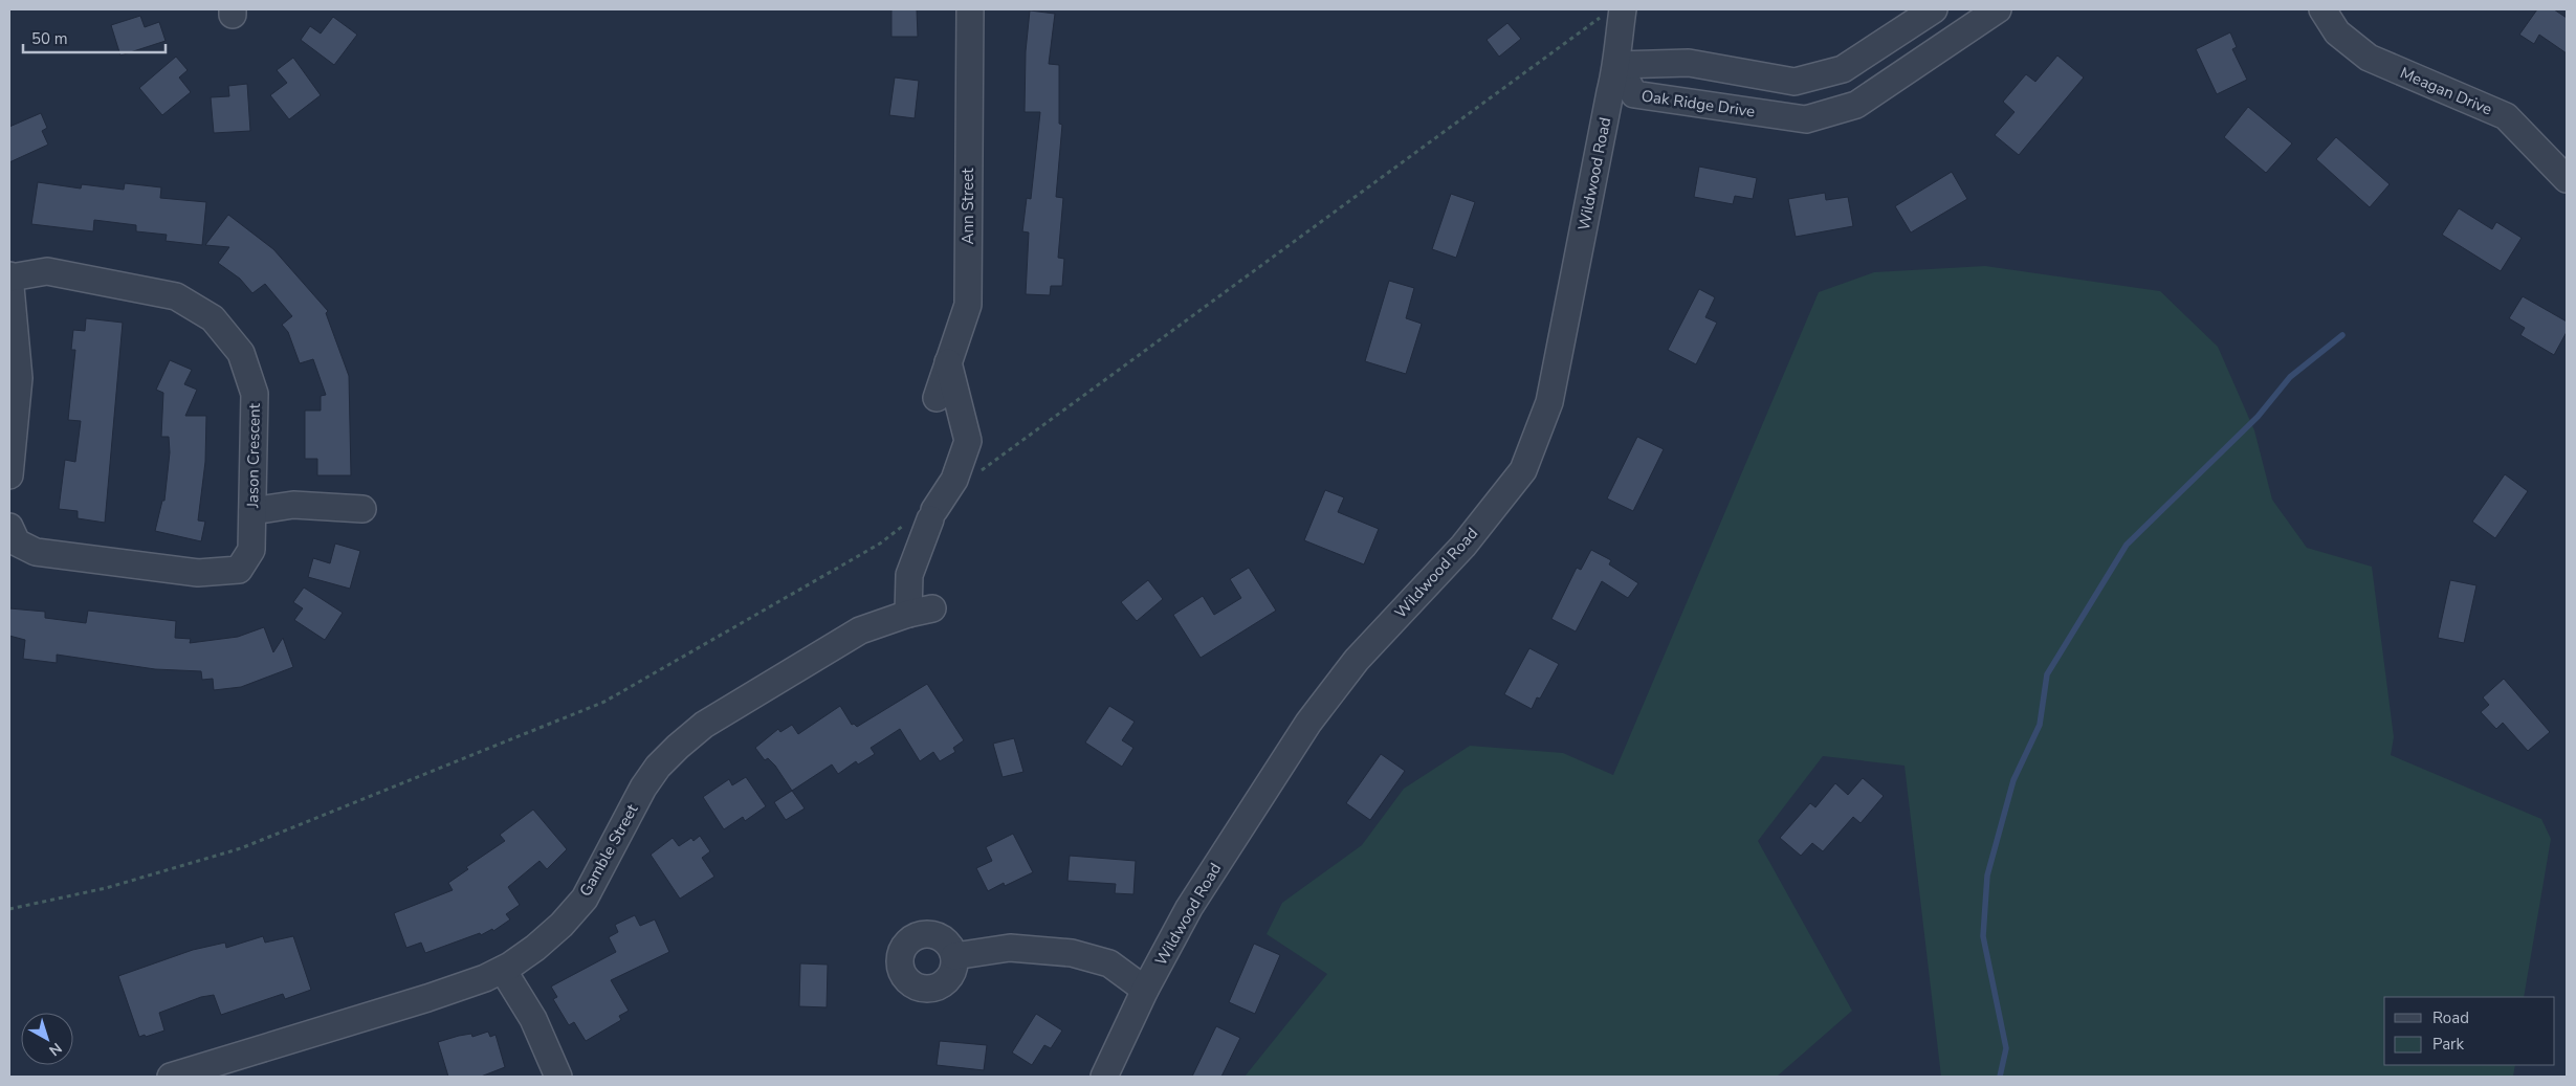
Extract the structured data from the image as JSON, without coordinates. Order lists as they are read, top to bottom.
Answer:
{
  "streets": {
    "street": [
      "Meagan Drive",
      "Oak Ridge Drive",
      "Wildwood Road",
      "Ann Street",
      "Jason Crescent",
      "Gamble Street"
    ]
  },
  "crossings": [
    ["Oak Ridge Drive", "Wildwood Road"]
  ],
  "legend": ["Road", "Park"],
  "scale_bar": "50 m",
  "north": "bottom right"
}
